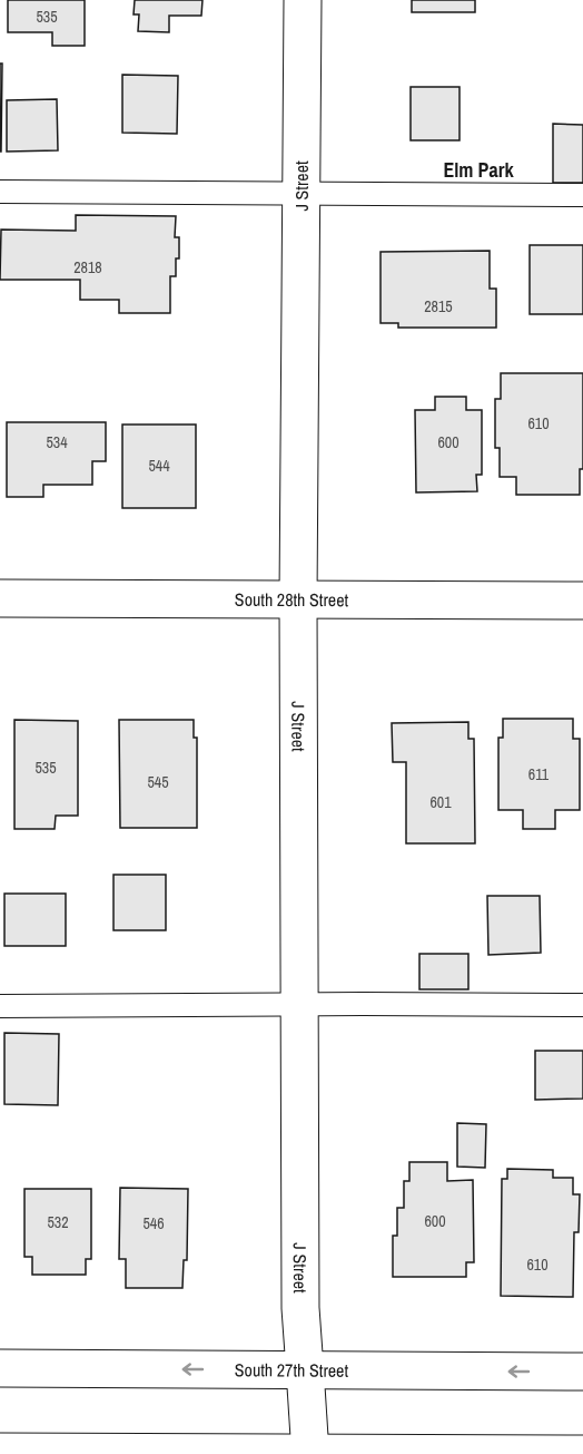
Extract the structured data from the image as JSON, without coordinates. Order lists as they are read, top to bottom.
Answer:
{
  "streets": {
    "street": ["J Street", "South 28th Street", "South 27th Street"]
  },
  "crossings": [
    ["J Street", "South 28th Street"],
    ["J Street", "South 27th Street"]
  ],
  "districts": ["Elm Park"],
  "house_numbers": [
    "535",
    "2818",
    "2815",
    "610",
    "534",
    "600",
    "544",
    "535",
    "611",
    "545",
    "601",
    "600",
    "532",
    "546",
    "610"
  ]
}
